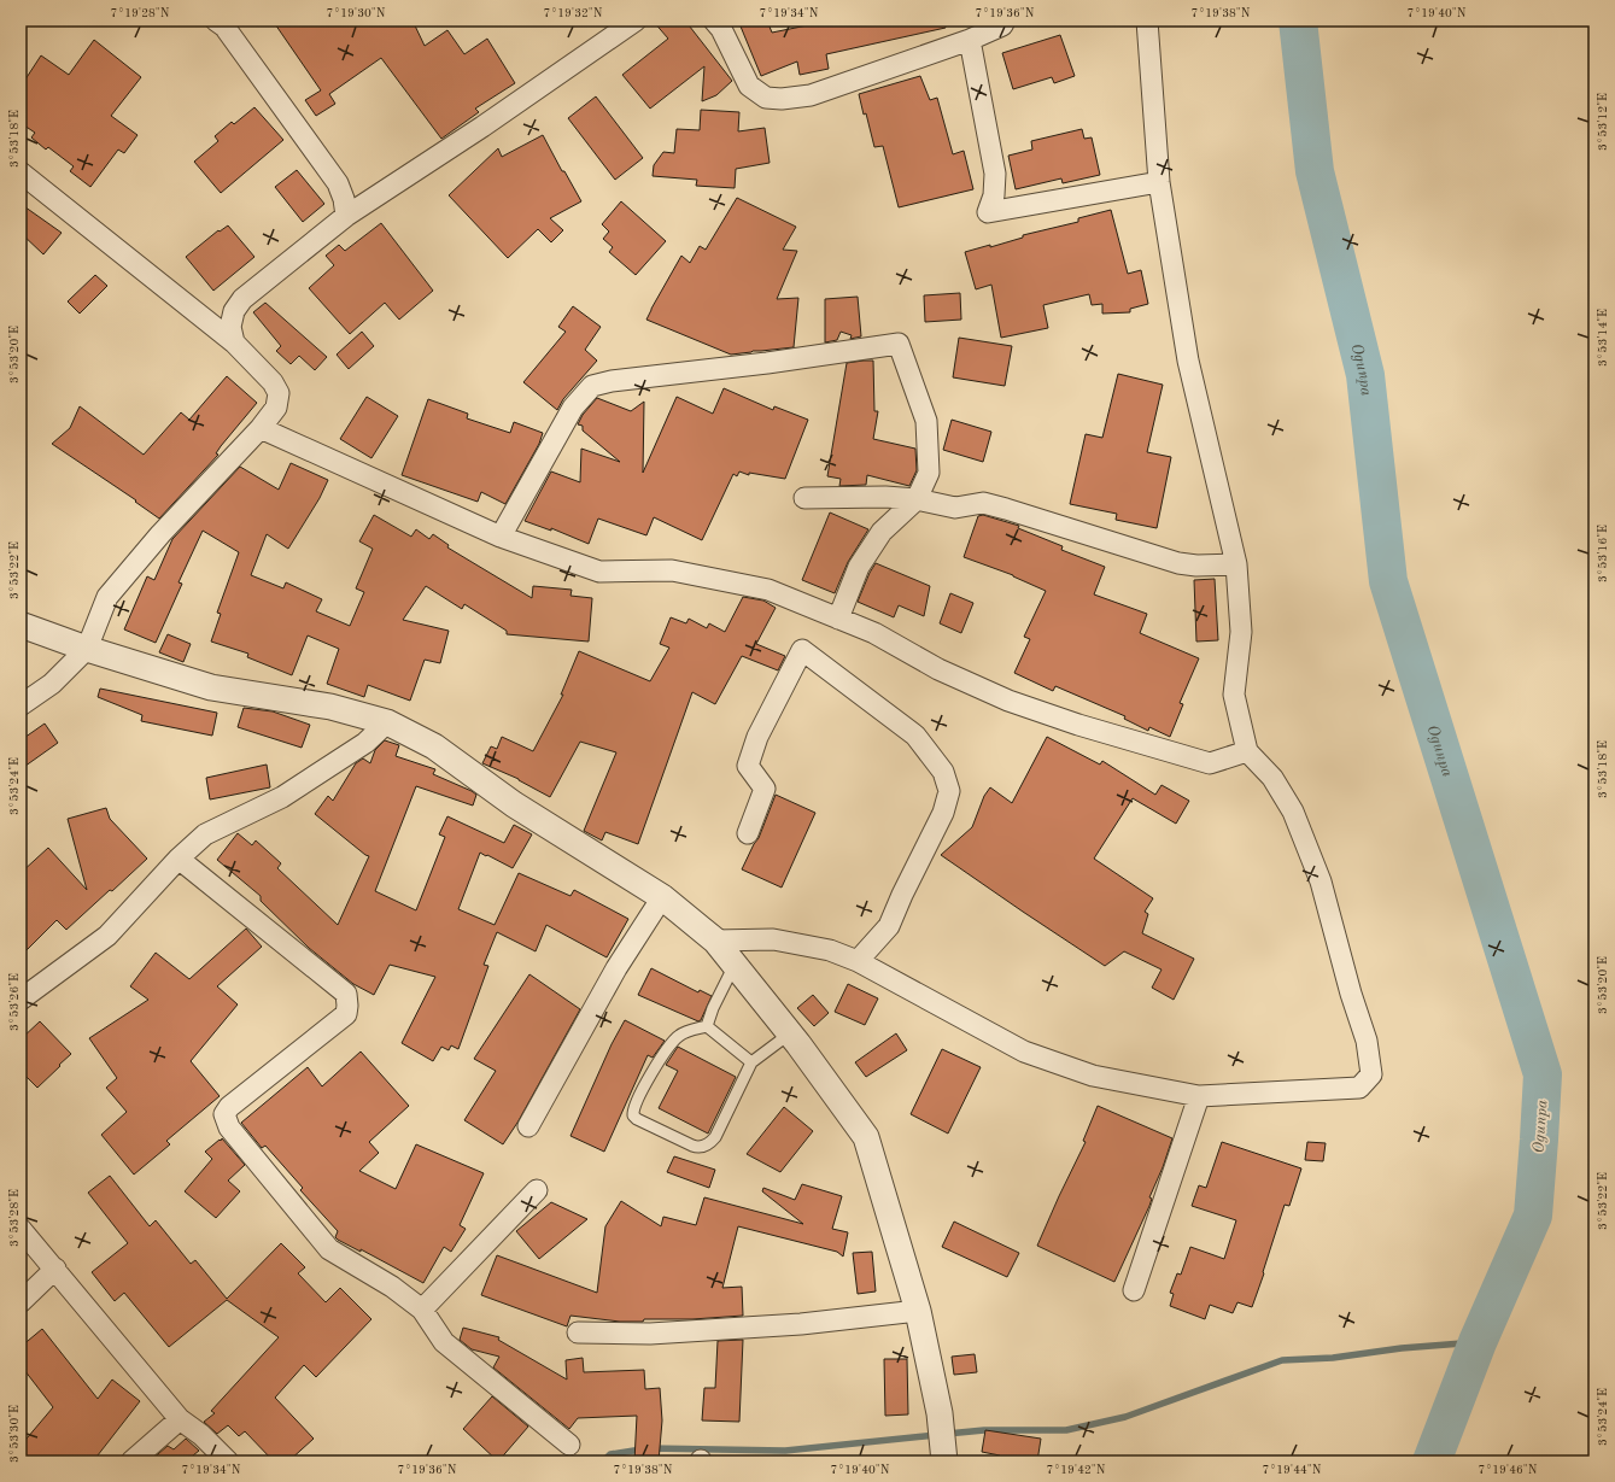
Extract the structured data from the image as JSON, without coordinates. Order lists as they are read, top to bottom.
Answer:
{
  "water": ["Ogunpa"],
  "coordinates": [
    "7°19'28\"N",
    "7°19'30\"N",
    "7°19'32\"N",
    "7°19'34\"N",
    "7°19'36\"N",
    "7°19'38\"N",
    "7°19'40\"N",
    "3°53'12\"E",
    "3°53'18\"E",
    "3°53'14\"E",
    "3°53'20\"E",
    "3°53'16\"E",
    "3°53'22\"E",
    "3°53'24\"E",
    "3°53'26\"E",
    "3°53'28\"E",
    "3°53'30\"E",
    "7°19'42\"N",
    "7°19'44\"N",
    "7°19'46\"N"
  ]
}
